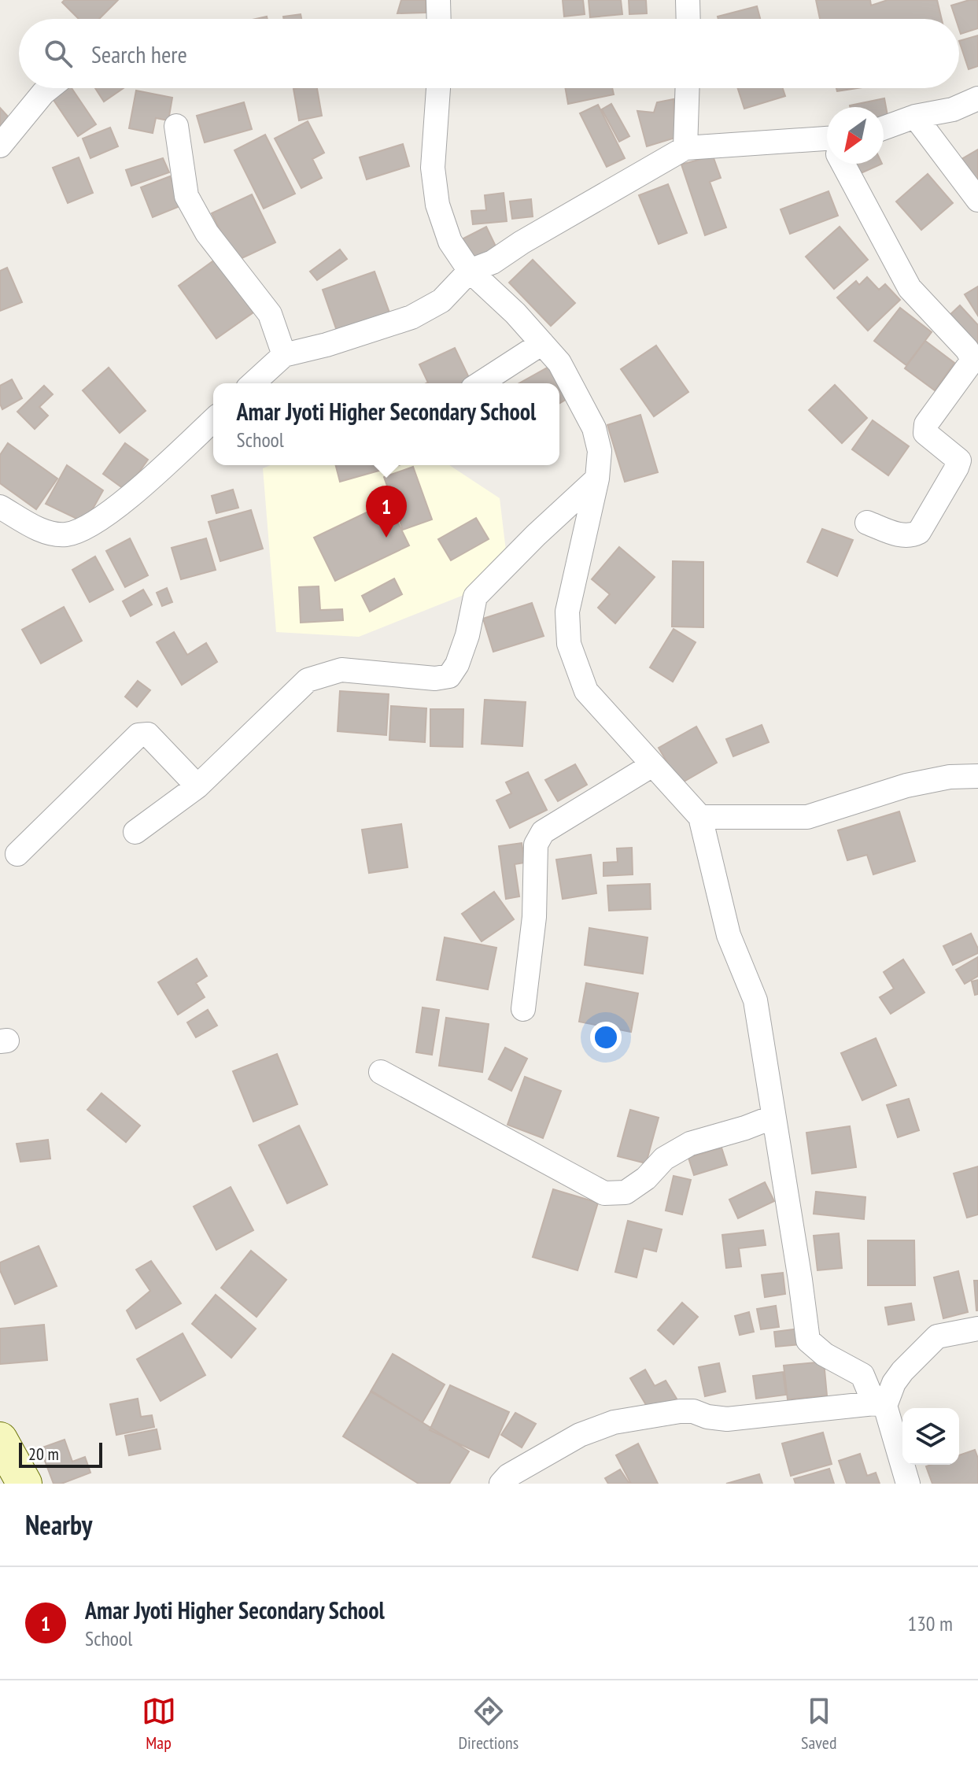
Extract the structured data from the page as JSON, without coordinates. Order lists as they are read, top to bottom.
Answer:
{
  "scale_bar": "20 m",
  "north": "bottom left",
  "page": {
    "search": "Search here",
    "popup": ["Amar Jyoti Higher Secondary School", "School"],
    "pins": "1",
    "scale": "20 m",
    "heading": "Nearby",
    "list": [
      {
        "mark": "1",
        "name": "Amar Jyoti Higher Secondary School",
        "note": "School",
        "value": "130 m"
      }
    ],
    "nav": ["Map", "Directions", "Saved"]
  }
}
